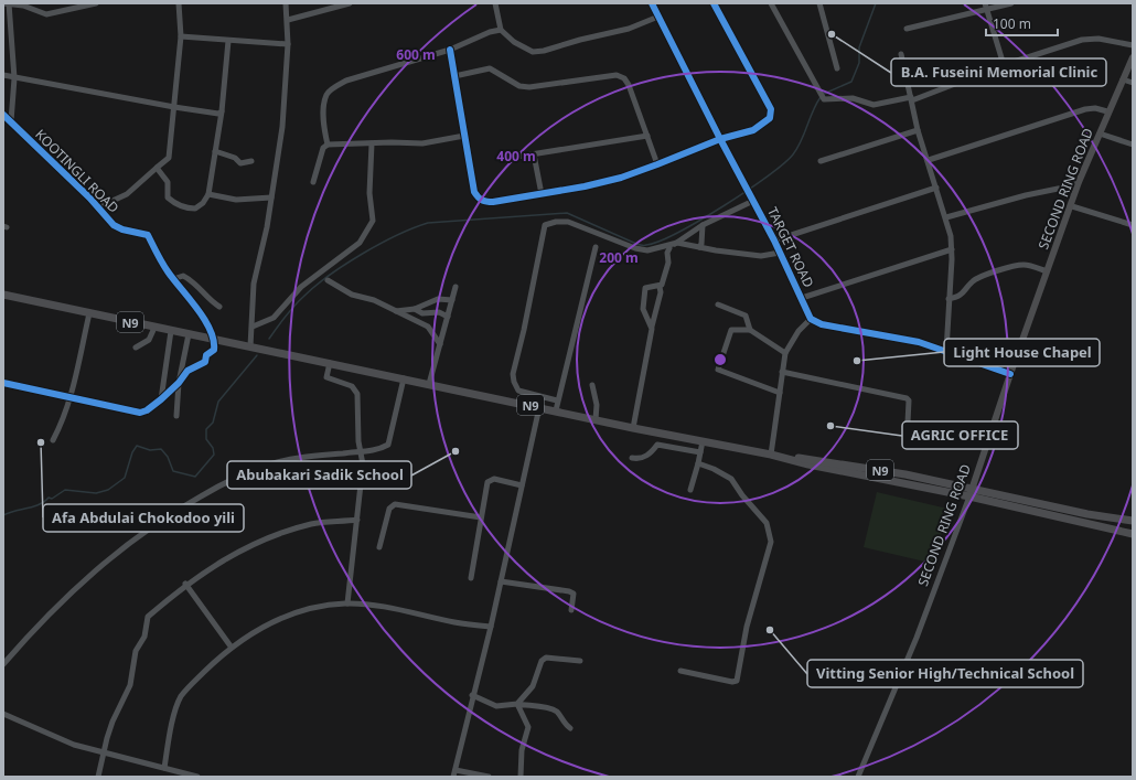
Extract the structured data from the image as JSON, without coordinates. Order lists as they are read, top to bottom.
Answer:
{
  "streets": {
    "highway": ["N9"],
    "main road": ["SECOND RING ROAD"],
    "street": ["KOOTINGLI ROAD", "TARGET ROAD"]
  },
  "crossings": [
    ["KOOTINGLI ROAD", "N9"],
    ["SECOND RING ROAD", "N9"]
  ],
  "places": [
    "B.A. Fuseini Memorial Clinic",
    "Light House Chapel",
    "AGRIC OFFICE",
    "Afa Abdulai Chokodoo yili",
    "Abubakari Sadik School",
    "Vitting Senior High/Technical School"
  ],
  "scale_bar": "100 m",
  "rings": ["600 m", "400 m", "200 m"]
}
